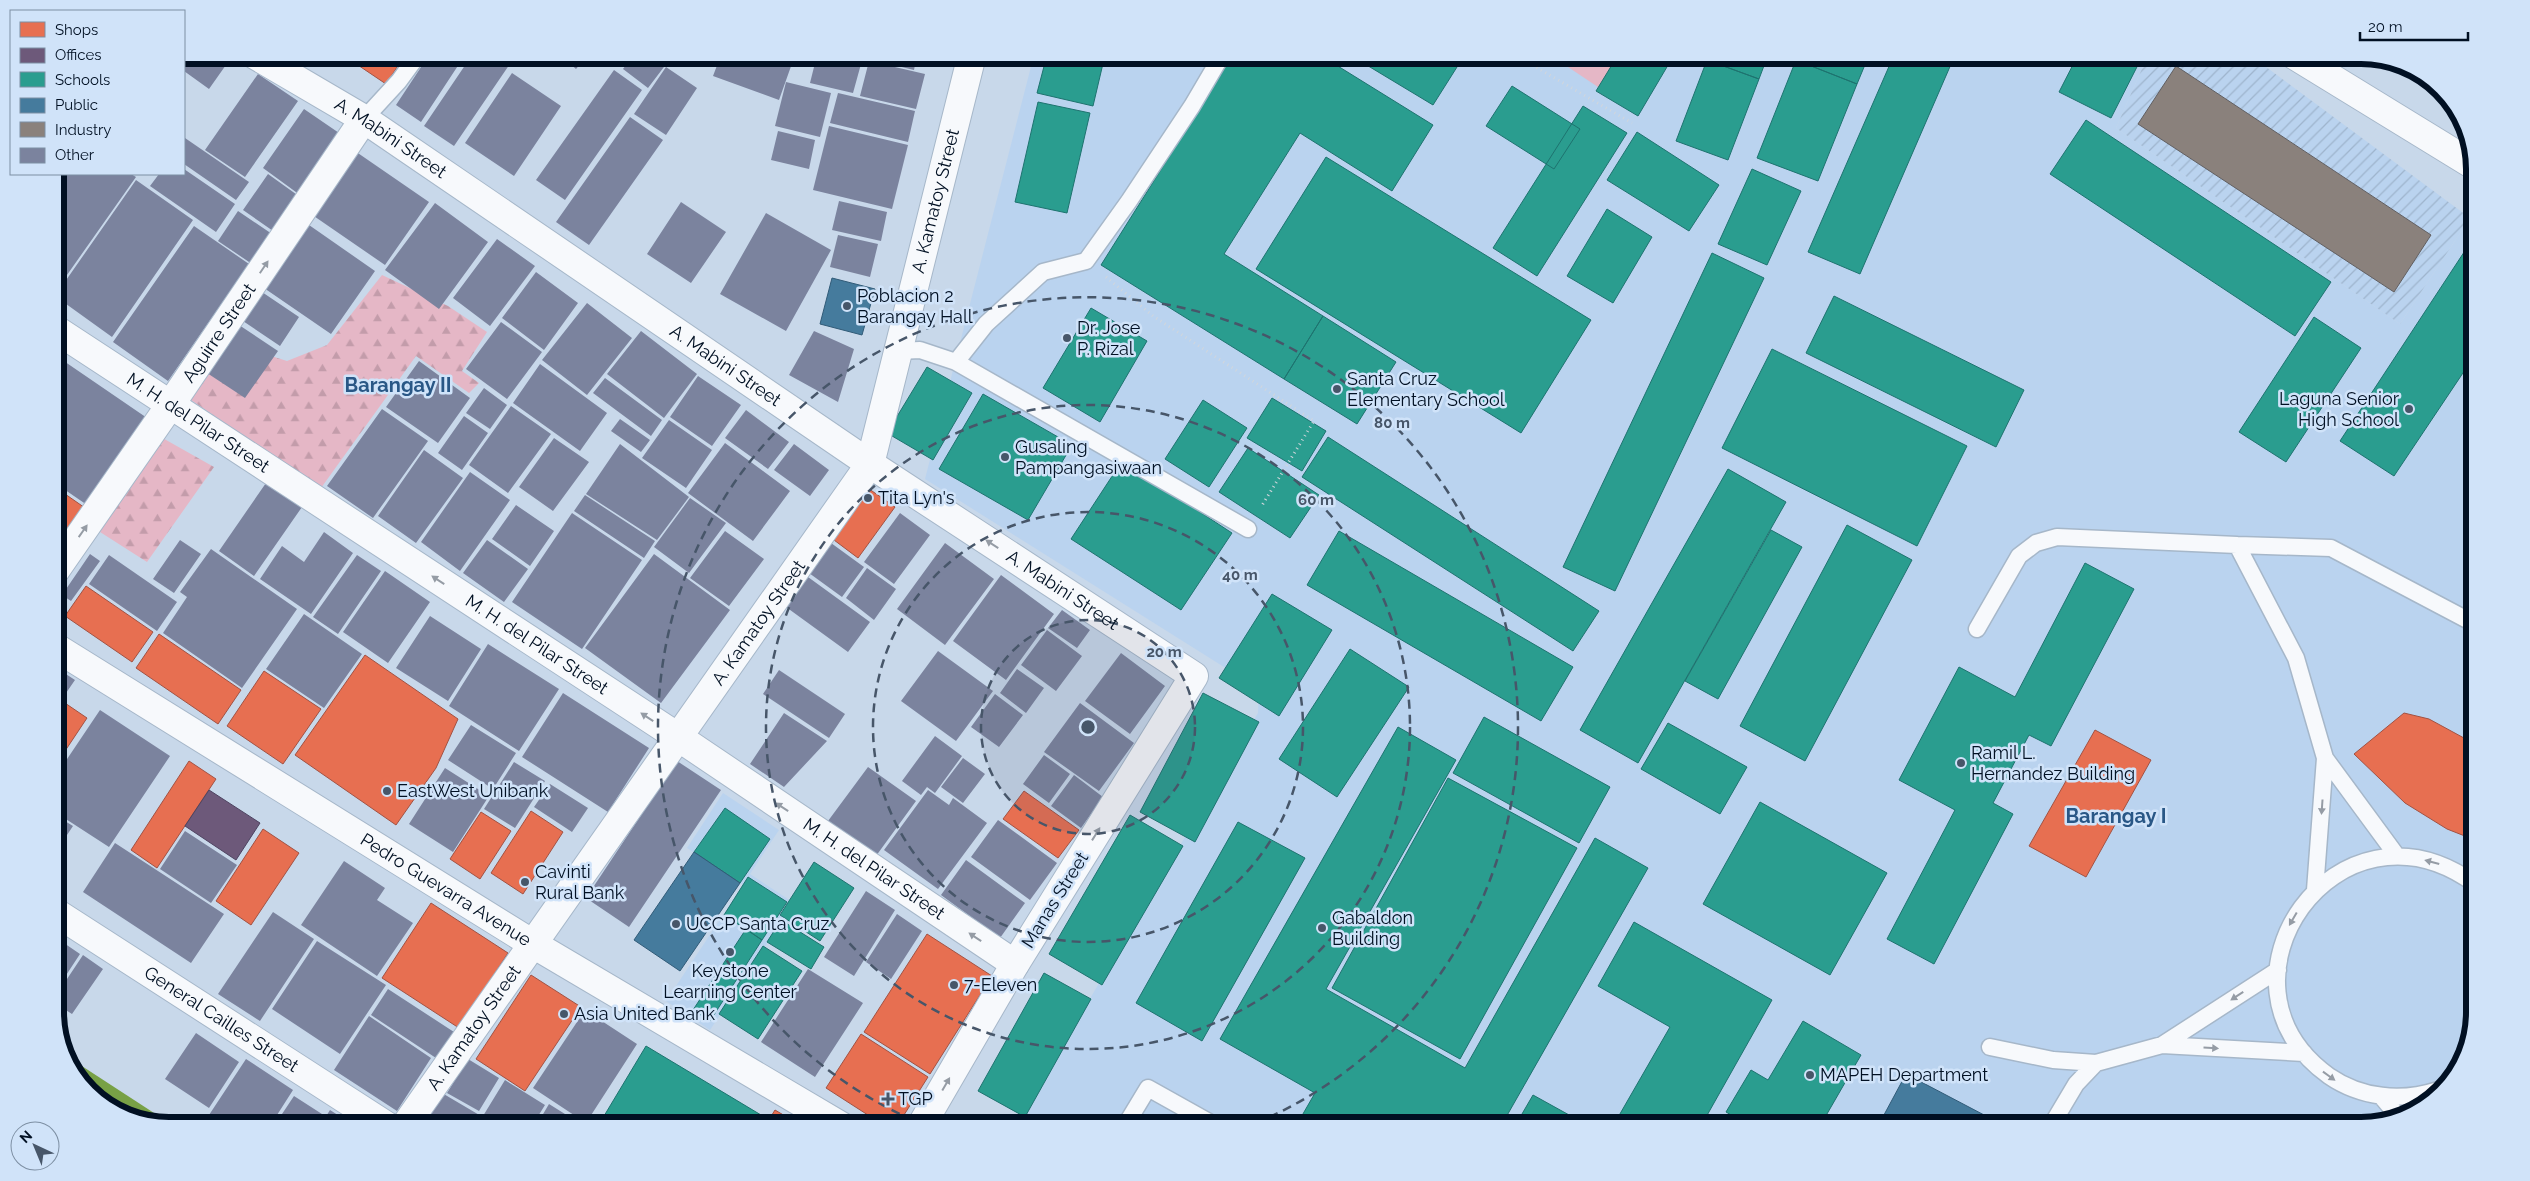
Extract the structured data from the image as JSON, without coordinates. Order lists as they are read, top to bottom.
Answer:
{
  "streets": {
    "street": [
      "A. Mabini Street",
      "A. Kamatoy Street",
      "Aguirre Street",
      "M. H. del Pilar Street",
      "Pedro Guevarra Avenue",
      "Manas Street",
      "General Cailles Street"
    ]
  },
  "crossings": [
    ["A. Mabini Street", "A. Kamatoy Street"],
    ["A. Mabini Street", "Aguirre Street"],
    ["A. Mabini Street", "Manas Street"],
    ["A. Kamatoy Street", "M. H. del Pilar Street"],
    ["A. Kamatoy Street", "Pedro Guevarra Avenue"],
    ["Aguirre Street", "M. H. del Pilar Street"],
    ["M. H. del Pilar Street", "Manas Street"]
  ],
  "one_way": ["Aguirre Street", "M. H. del Pilar Street", "Manas Street"],
  "districts": ["Barangay II", "Barangay I"],
  "places": {
    "other": [
      "Poblacion 2 Barangay Hall",
      "Dr. Jose P. Rizal",
      "Santa Cruz Elementary School",
      "Laguna Senior High School",
      "Gusaling Pampangasiwaan",
      "Tita Lyn's",
      "Ramil L. Hernandez Building",
      "EastWest Unibank",
      "Cavinti Rural Bank",
      "UCCP Santa Cruz",
      "Gabaldon Building",
      "Keystone Learning Center",
      "7-Eleven",
      "Asia United Bank",
      "MAPEH Department"
    ],
    "health": ["TGP"]
  },
  "legend": [
    "Shops",
    "Offices",
    "Schools",
    "Public",
    "Industry",
    "Other"
  ],
  "scale_bar": "20 m",
  "north": "top left",
  "rings": [
    "80 m",
    "60 m",
    "40 m",
    "20 m"
  ]
}
